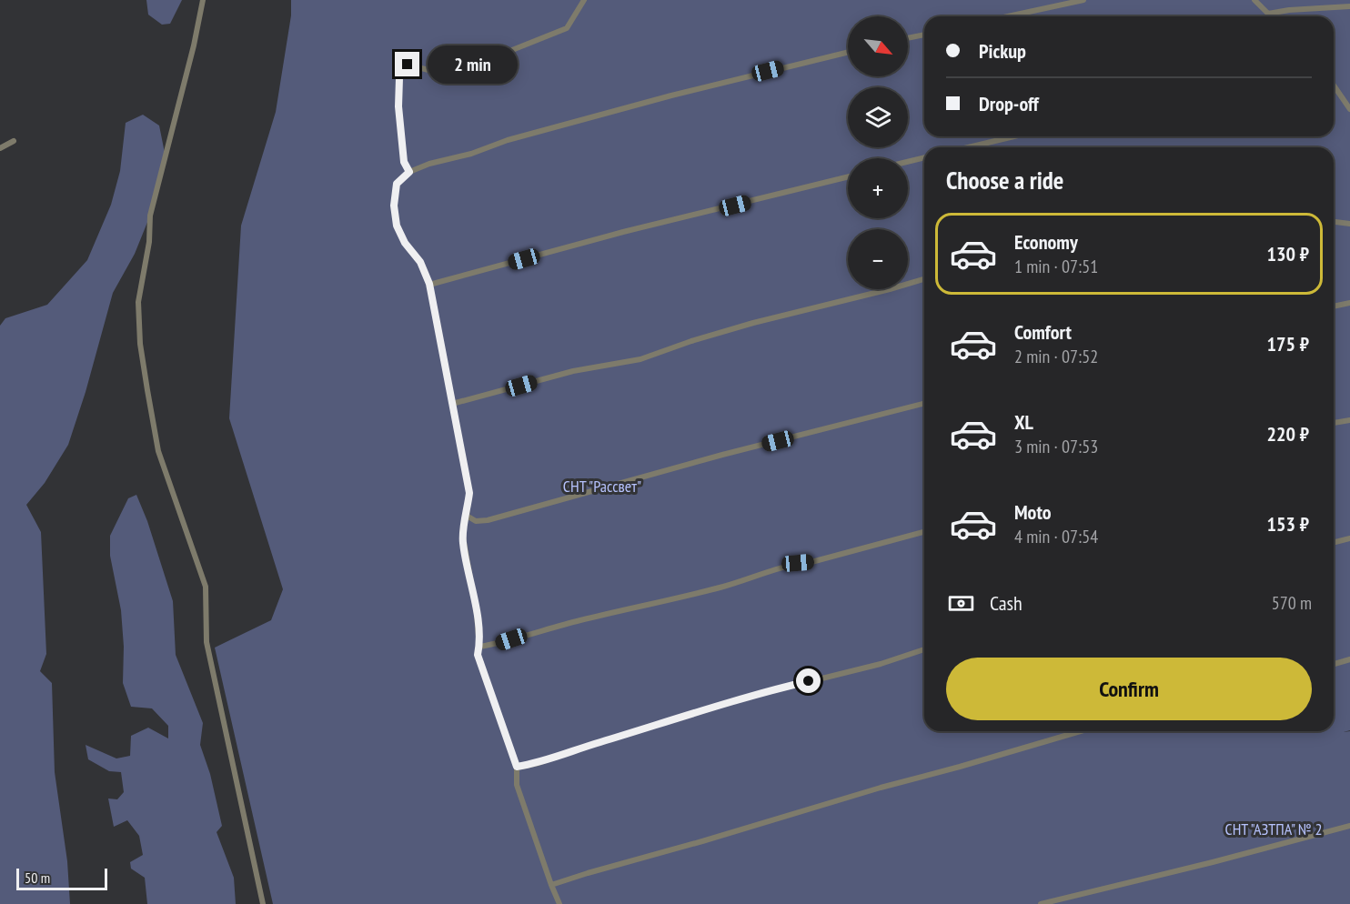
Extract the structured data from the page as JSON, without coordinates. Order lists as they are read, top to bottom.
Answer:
{
  "parks": ["СНТ \"Рассвет\"", "СНТ \"АЗТПА\" № 2"],
  "scale_bar": "50 m",
  "north": "bottom right",
  "page": {
    "map_buttons": ["+", "−"],
    "banner": ["Pickup", "Drop-off"],
    "bubble": "2 min",
    "heading": "Choose a ride",
    "list": [
      {
        "name": "Economy",
        "note": "1 min · 07:51",
        "value": "130 ₽"
      },
      {
        "name": "Comfort",
        "note": "2 min · 07:52",
        "value": "175 ₽"
      },
      {
        "name": "XL",
        "note": "3 min · 07:53",
        "value": "220 ₽"
      },
      {
        "name": "Moto",
        "note": "4 min · 07:54",
        "value": "153 ₽"
      }
    ],
    "pay": ["Cash", "570 m"],
    "buttons": "Confirm",
    "scale": "50 m"
  }
}
